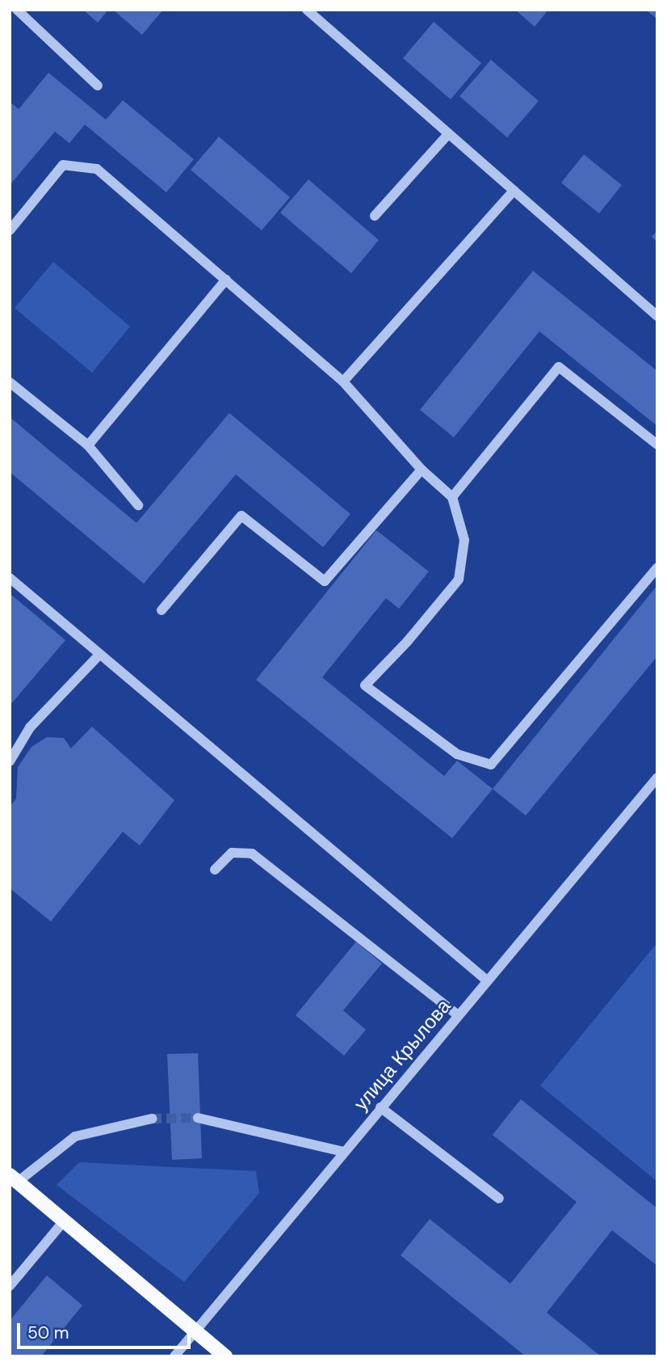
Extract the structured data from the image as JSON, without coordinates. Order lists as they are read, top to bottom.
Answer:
{
  "streets": {
    "street": ["улица Крылова"]
  },
  "scale_bar": "50 m"
}
